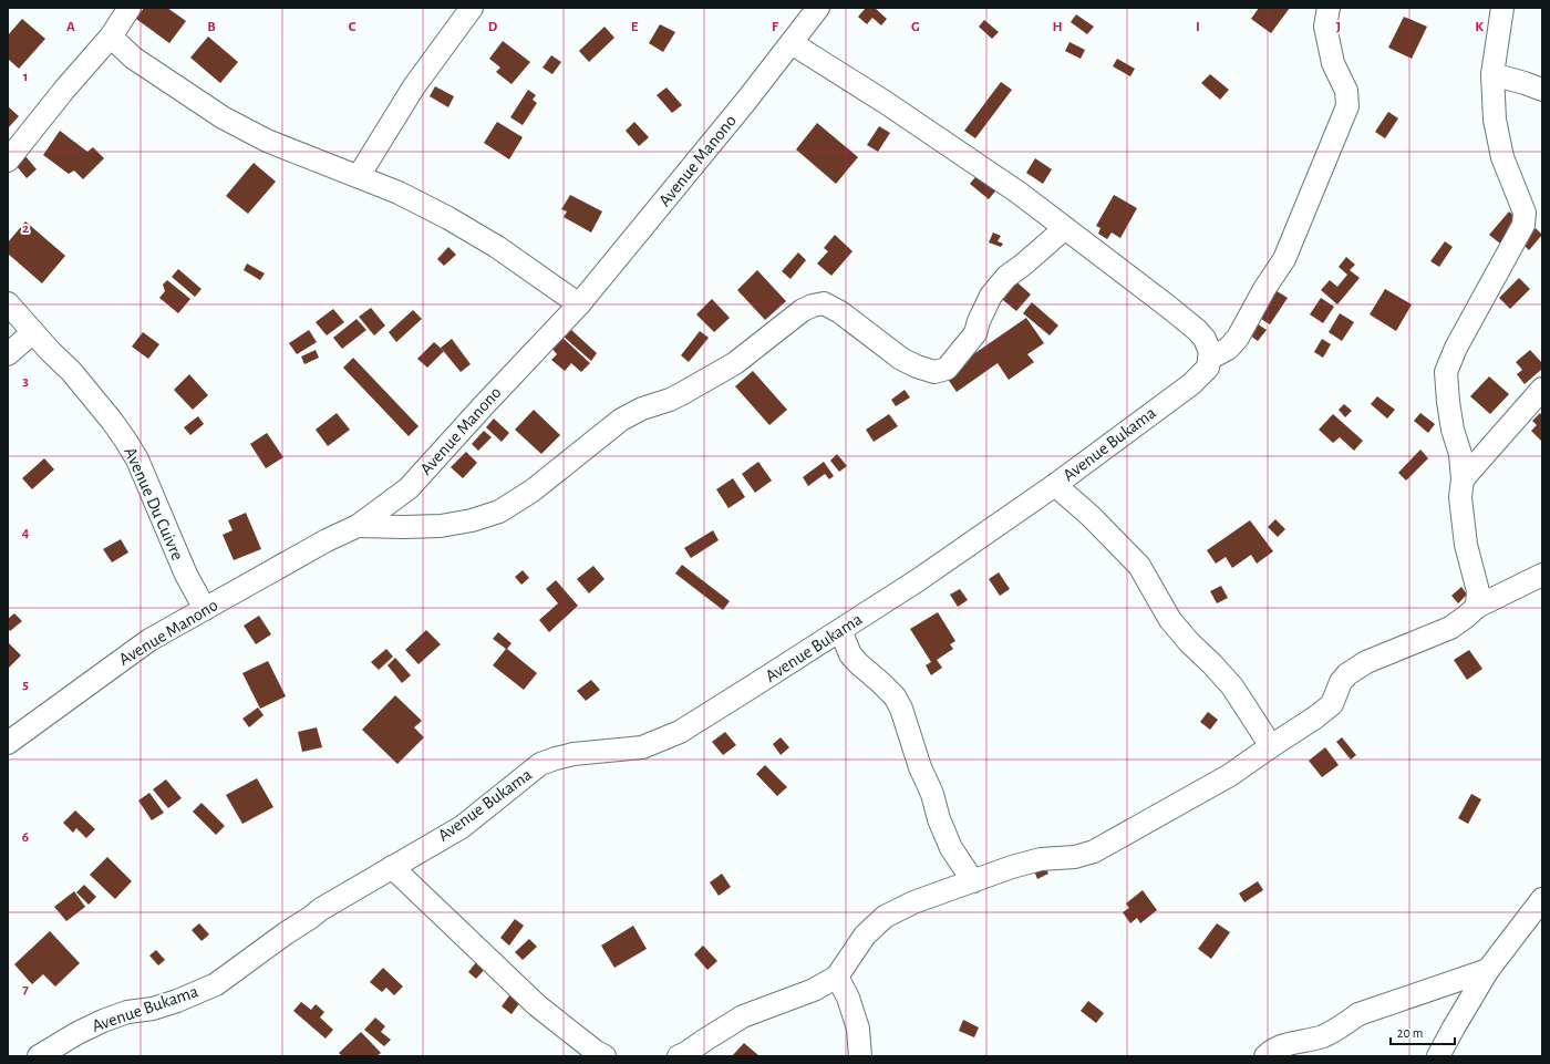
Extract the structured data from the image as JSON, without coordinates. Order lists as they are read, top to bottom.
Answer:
{
  "streets": {
    "street": ["Avenue Manono", "Avenue Bukama", "Avenue Du Cuivre"]
  },
  "crossings": [
    ["Avenue Manono", "Avenue Du Cuivre"]
  ],
  "scale_bar": "20 m",
  "grid": {
    "columns": [
      "A",
      "B",
      "C",
      "D",
      "E",
      "F",
      "G",
      "H",
      "I",
      "J",
      "K"
    ],
    "rows": [
      "1",
      "2",
      "3",
      "4",
      "5",
      "6",
      "7"
    ]
  }
}
